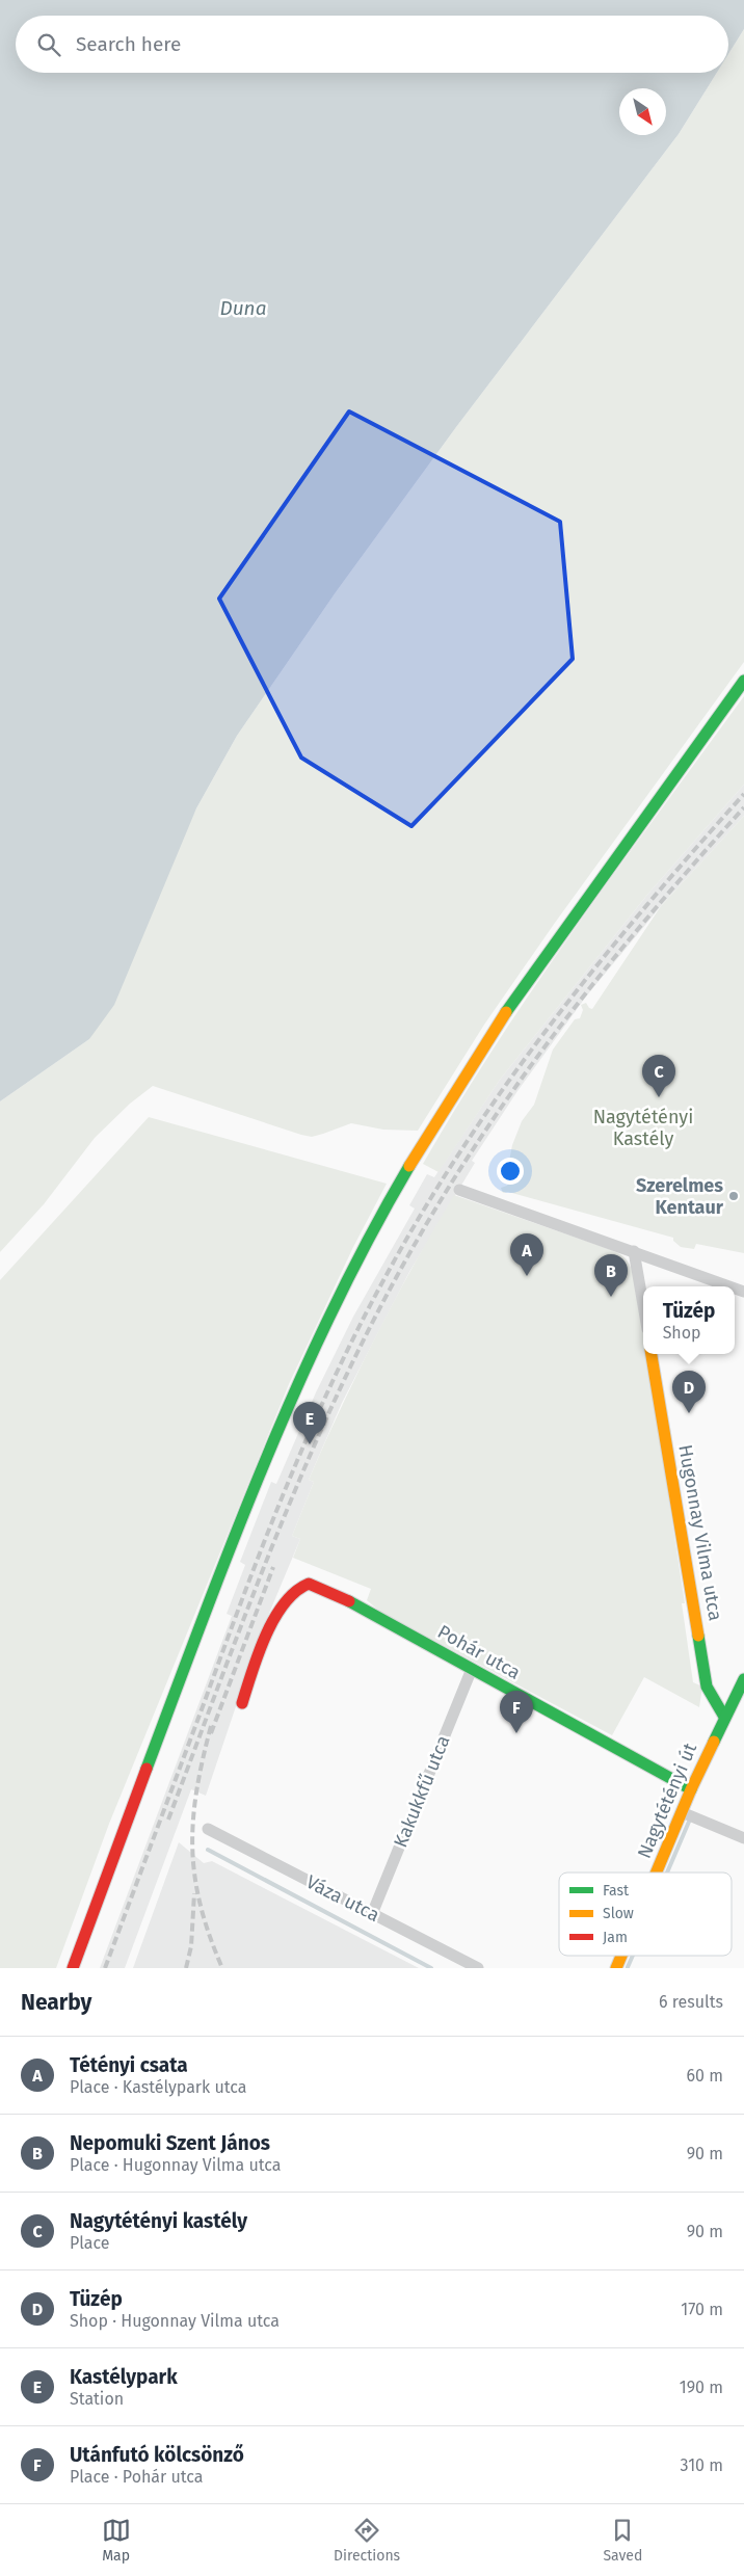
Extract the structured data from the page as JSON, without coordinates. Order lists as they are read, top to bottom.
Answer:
{
  "streets": {
    "main road": ["Hugonnay Vilma utca", "Pohár utca", "Nagytétényi út"],
    "street": ["Kakukkfű utca", "Váza utca"]
  },
  "crossings": [
    ["Hugonnay Vilma utca", "Nagytétényi út"],
    ["Pohár utca", "Kakukkfű utca"],
    ["Pohár utca", "Nagytétényi út"],
    ["Kakukkfű utca", "Váza utca"]
  ],
  "water": ["Duna"],
  "parks": ["Nagytétényi Kastély"],
  "places": ["Szerelmes Kentaur"],
  "legend": ["Fast", "Slow", "Jam"],
  "north": "bottom right",
  "page": {
    "search": "Search here",
    "pins": [
      "C",
      "A",
      "B",
      "D",
      "E",
      "F"
    ],
    "popup": ["Tüzép", "Shop"],
    "heading": ["Nearby", "6 results"],
    "list": [
      {
        "mark": "A",
        "name": "Tétényi csata",
        "note": "Place · Kastélypark utca",
        "value": "60 m"
      },
      {
        "mark": "B",
        "name": "Nepomuki Szent János",
        "note": "Place · Hugonnay Vilma utca",
        "value": "90 m"
      },
      {
        "mark": "C",
        "name": "Nagytétényi kastély",
        "note": "Place",
        "value": "90 m"
      },
      {
        "mark": "D",
        "name": "Tüzép",
        "note": "Shop · Hugonnay Vilma utca",
        "value": "170 m"
      },
      {
        "mark": "E",
        "name": "Kastélypark",
        "note": "Station",
        "value": "190 m"
      },
      {
        "mark": "F",
        "name": "Utánfutó kölcsönző",
        "note": "Place · Pohár utca",
        "value": "310 m"
      }
    ],
    "nav": ["Map", "Directions", "Saved"]
  }
}
